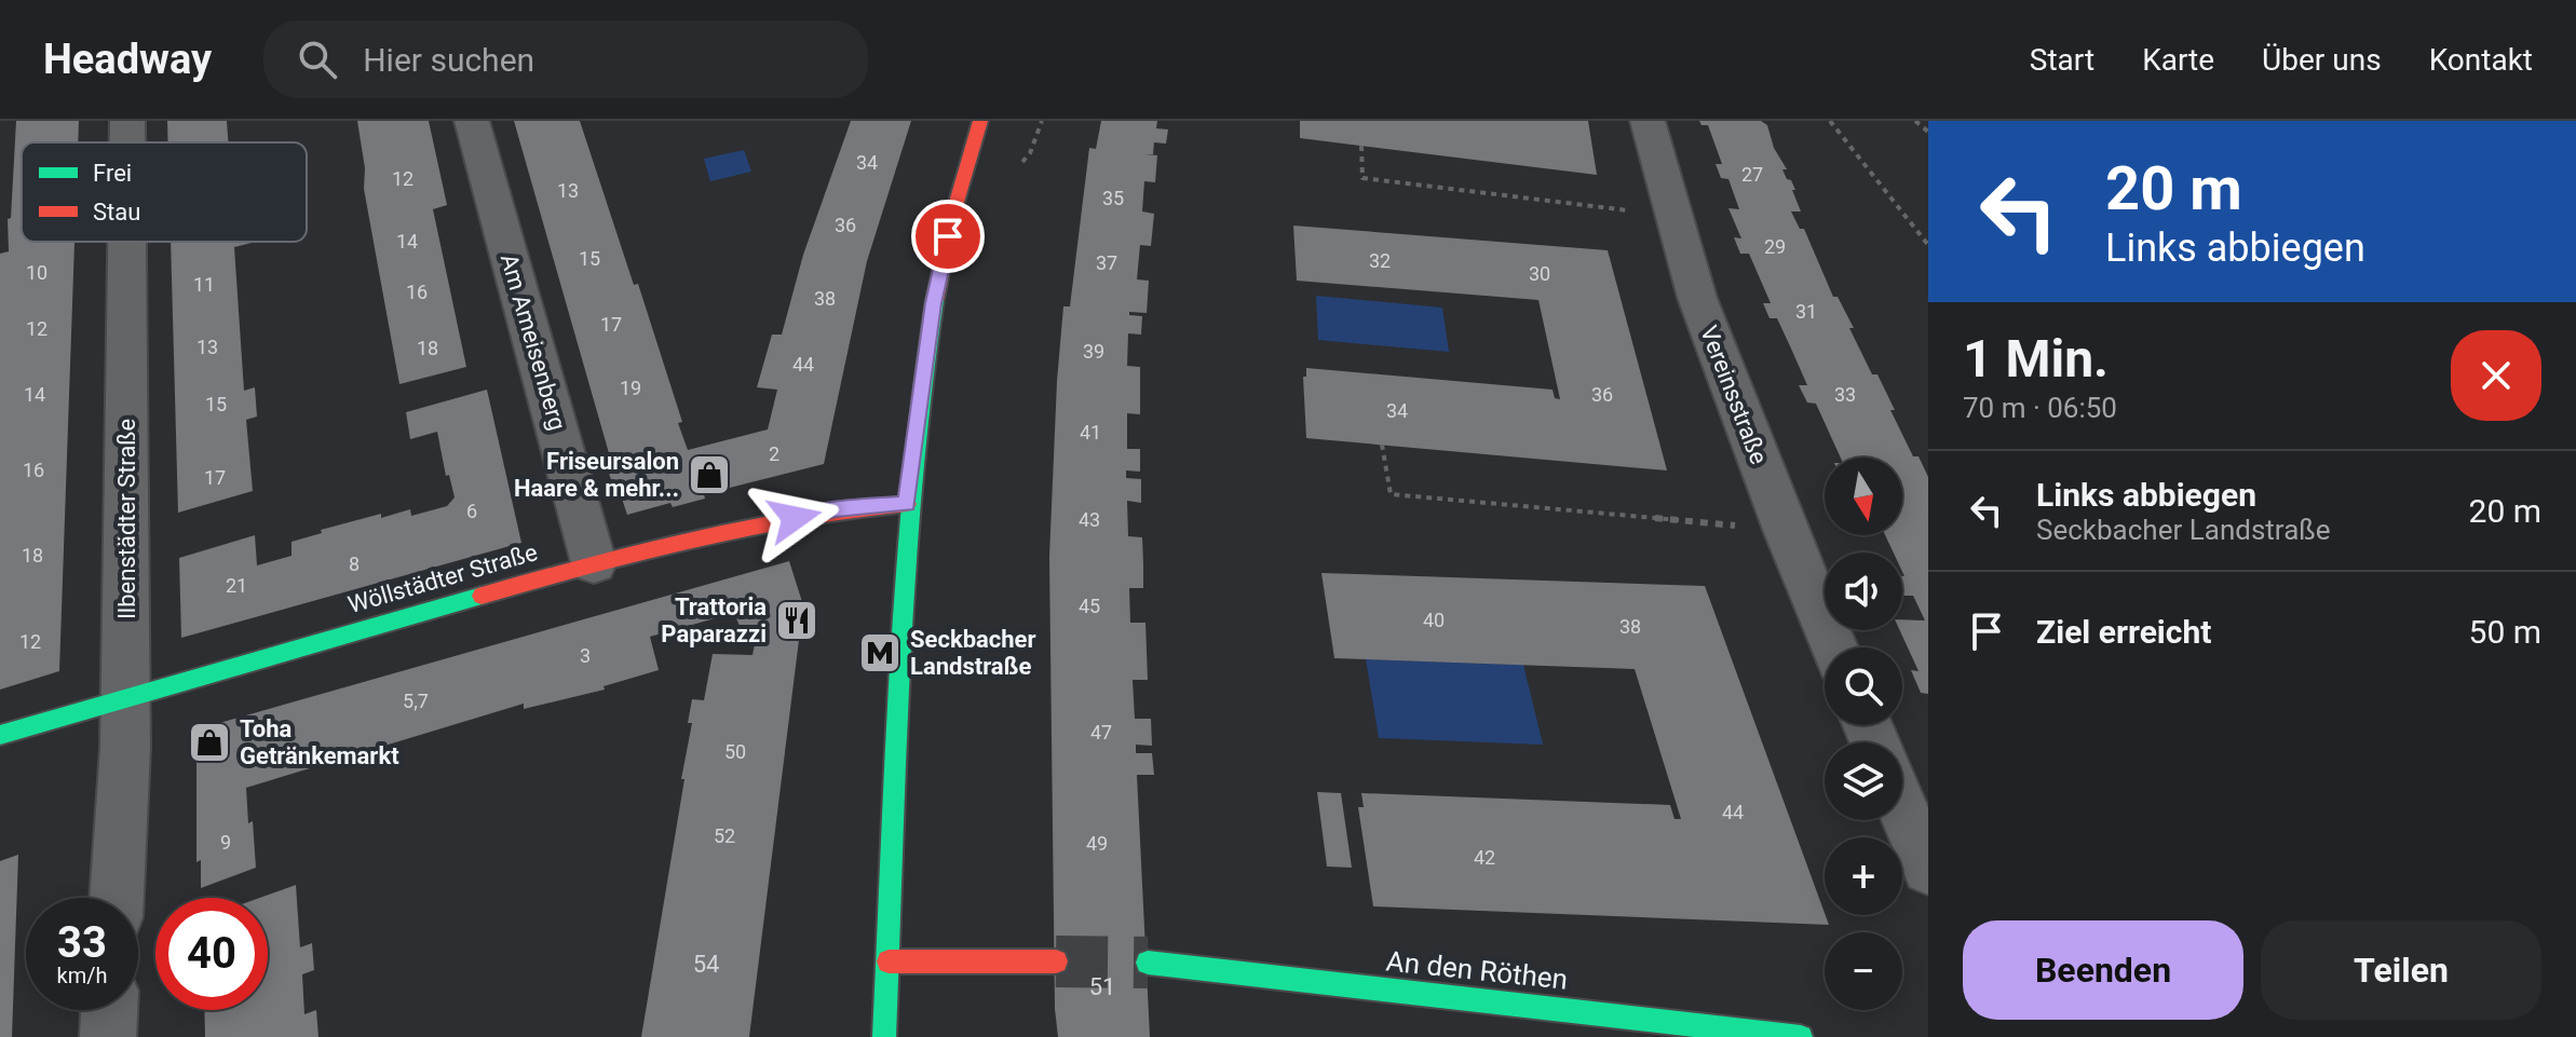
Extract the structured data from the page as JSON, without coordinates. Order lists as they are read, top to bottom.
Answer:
{
  "streets": {
    "street": [
      "Am Ameisenberg",
      "Vereinsstraße",
      "Ilbenstädter Straße",
      "Wöllstädter Straße",
      "An den Röthen"
    ]
  },
  "crossings": [
    ["Am Ameisenberg", "Wöllstädter Straße"],
    ["Ilbenstädter Straße", "Wöllstädter Straße"]
  ],
  "places": {
    "shop": ["Friseursalon Haare & mehr...", "Toha Getränkemarkt"],
    "restaurant": ["Trattoria Paparazzi"],
    "metro station": ["Seckbacher Landstraße"]
  },
  "house_numbers": [
    "34",
    "27",
    "12",
    "13",
    "35",
    "36",
    "14",
    "29",
    "15",
    "32",
    "37",
    "10",
    "30",
    "11",
    "16",
    "38",
    "31",
    "17",
    "12",
    "13",
    "18",
    "39",
    "44",
    "19",
    "14",
    "36",
    "33",
    "15",
    "34",
    "41",
    "2",
    "16",
    "17",
    "6",
    "43",
    "18",
    "8",
    "21",
    "45",
    "40",
    "38",
    "12",
    "3",
    "5,7",
    "47",
    "50",
    "44",
    "52",
    "9",
    "49",
    "42",
    "54",
    "51"
  ],
  "legend": ["Frei", "Stau"],
  "north": "bottom",
  "page": {
    "header": "Headway",
    "search": "Hier suchen",
    "nav": [
      "Start",
      "Karte",
      "Über uns",
      "Kontakt"
    ],
    "turn": ["20 m", "Links abbiegen"],
    "heading": ["1 Min.", "70 m · 06:50"],
    "list": [
      {
        "name": "Links abbiegen",
        "note": "Seckbacher Landstraße",
        "value": "20 m"
      },
      {
        "name": "Ziel erreicht",
        "value": "50 m"
      }
    ],
    "map_buttons": ["+", "−"],
    "speed": "33 km/h",
    "limit": "40",
    "buttons": ["Beenden", "Teilen"]
  }
}
